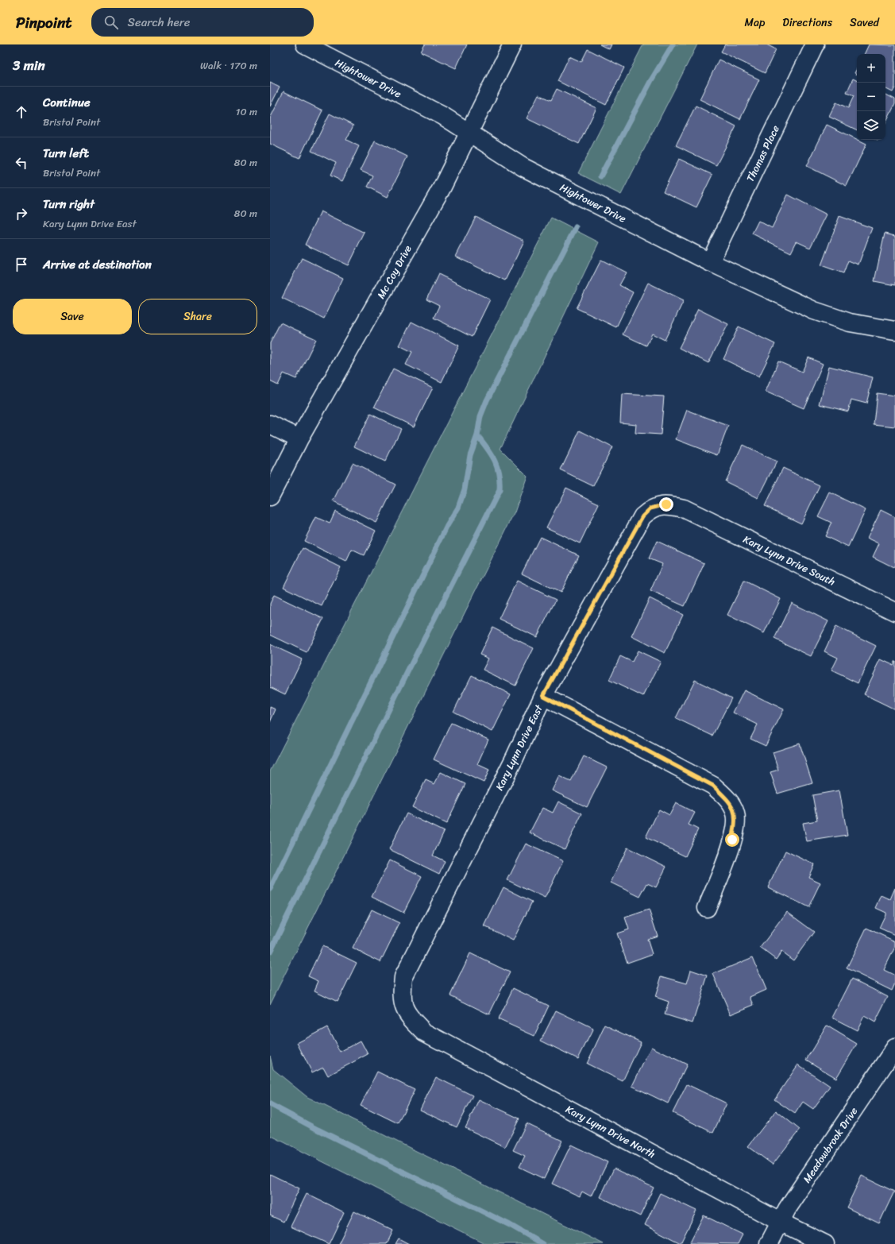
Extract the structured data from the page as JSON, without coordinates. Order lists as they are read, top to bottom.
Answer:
{
  "streets": {
    "street": [
      "Hightower Drive",
      "Thomas Place",
      "Mc Coy Drive",
      "Kary Lynn Drive South",
      "Kary Lynn Drive East",
      "Kary Lynn Drive North",
      "Meadowbrook Drive"
    ]
  },
  "crossings": [
    ["Hightower Drive", "Thomas Place"],
    ["Hightower Drive", "Mc Coy Drive"],
    ["Kary Lynn Drive South", "Kary Lynn Drive East"],
    ["Kary Lynn Drive East", "Kary Lynn Drive North"],
    ["Kary Lynn Drive North", "Meadowbrook Drive"]
  ],
  "page": {
    "header": "Pinpoint",
    "search": "Search here",
    "nav": ["Map", "Directions", "Saved"],
    "heading": ["3 min", "Walk · 170 m"],
    "map_buttons": ["+", "−"],
    "list": [
      ["Continue", "Bristol Point", "10 m"],
      ["Turn left", "Bristol Point", "80 m"],
      ["Turn right", "Kary Lynn Drive East", "80 m"],
      "Arrive at destination"
    ],
    "buttons": ["Save", "Share"]
  }
}
